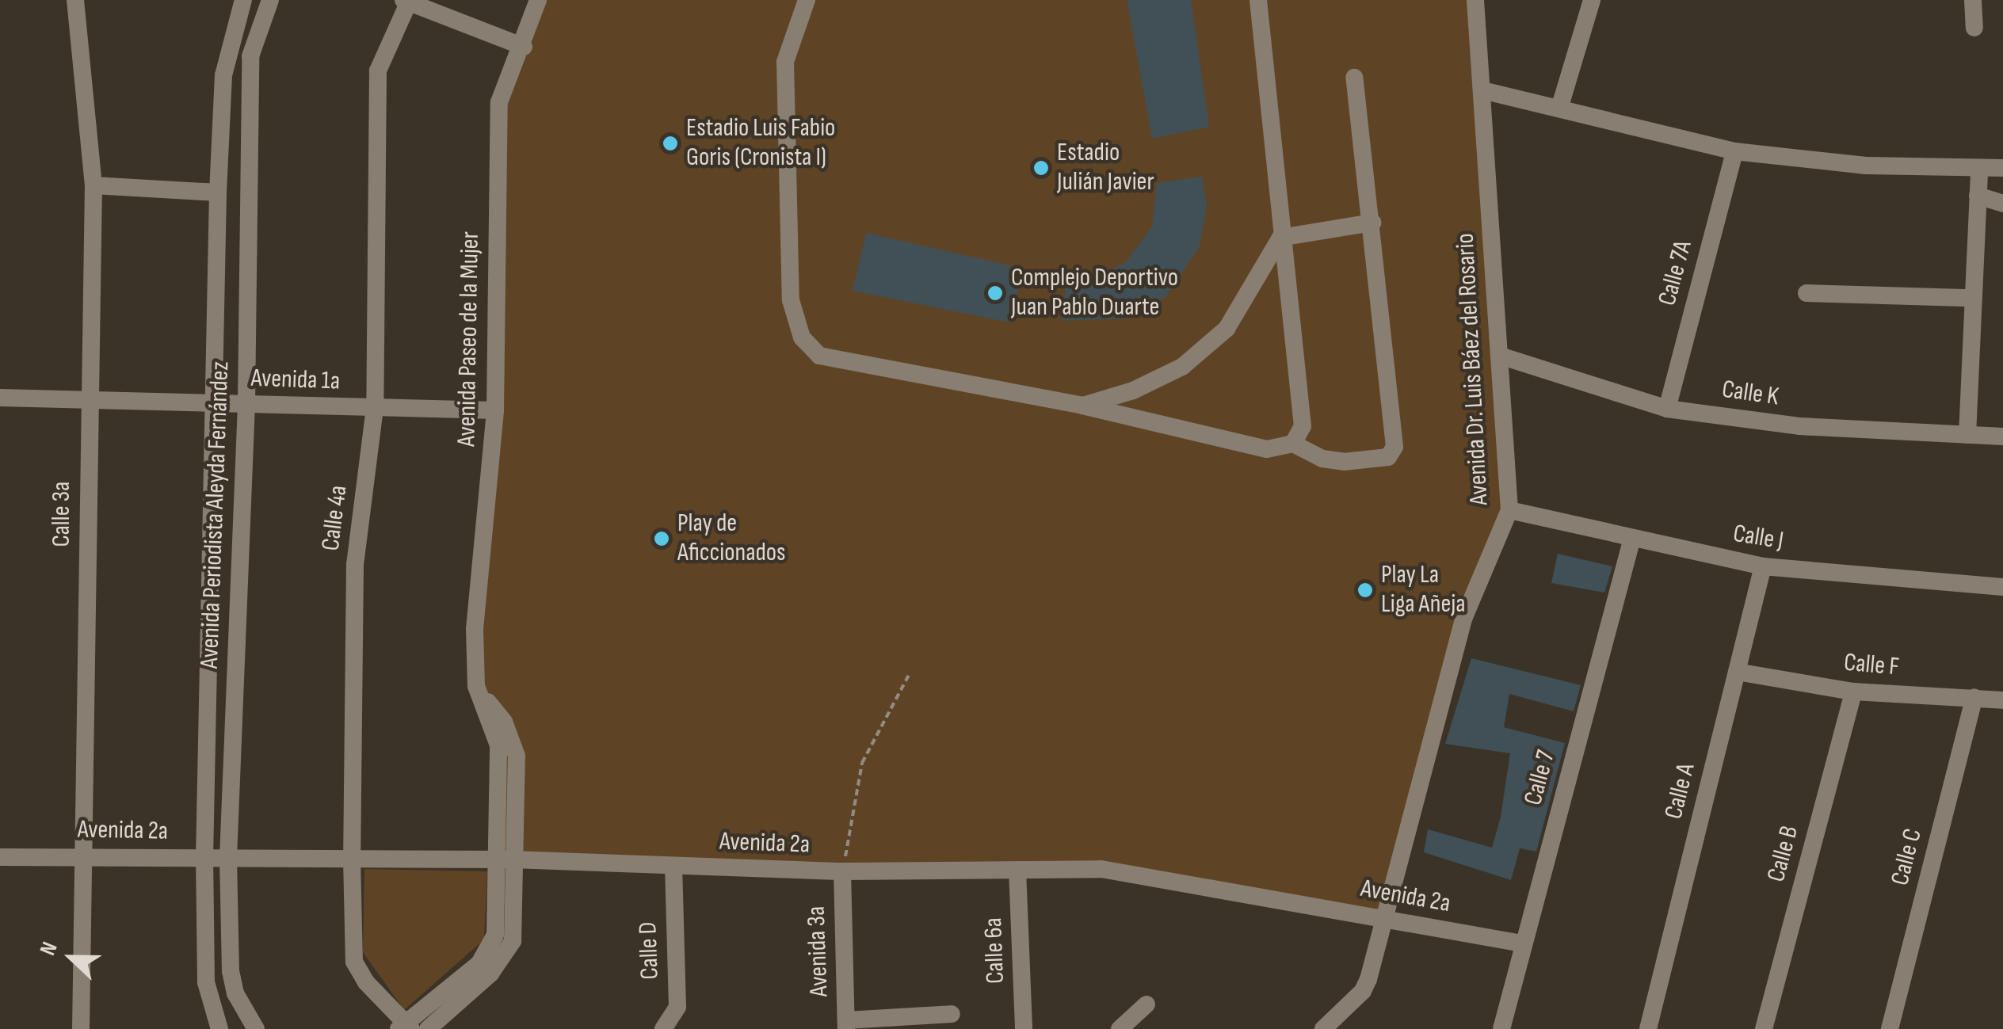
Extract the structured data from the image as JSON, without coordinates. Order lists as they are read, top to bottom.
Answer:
{
  "streets": {
    "street": [
      "Calle 7A",
      "Avenida Paseo de la Mujer",
      "Avenida Dr. Luis Báez del Rosario",
      "Avenida 1a",
      "Calle K",
      "Calle 3a",
      "Avenida Periodista Aleyda Fernández",
      "Calle 4a",
      "Calle J",
      "Calle F",
      "Calle 7",
      "Calle A",
      "Avenida 2a",
      "Calle B",
      "Calle C",
      "Calle D",
      "Calle 6a",
      "Avenida 3a"
    ]
  },
  "crossings": [
    ["Calle 7A", "Calle K"],
    ["Avenida Paseo de la Mujer", "Avenida 1a"],
    ["Avenida Paseo de la Mujer", "Calle 4a"],
    ["Avenida Paseo de la Mujer", "Avenida 2a"],
    ["Avenida Dr. Luis Báez del Rosario", "Calle K"],
    ["Avenida Dr. Luis Báez del Rosario", "Calle J"],
    ["Avenida Dr. Luis Báez del Rosario", "Avenida 2a"],
    ["Avenida 1a", "Calle 3a"],
    ["Avenida 1a", "Avenida Periodista Aleyda Fernández"],
    ["Avenida 1a", "Calle 4a"],
    ["Calle 3a", "Avenida 2a"],
    ["Avenida Periodista Aleyda Fernández", "Avenida 2a"],
    ["Calle 4a", "Avenida 2a"],
    ["Calle J", "Calle 7"],
    ["Calle J", "Calle A"],
    ["Calle F", "Calle A"],
    ["Calle F", "Calle B"],
    ["Calle F", "Calle C"],
    ["Calle 7", "Avenida 2a"],
    ["Avenida 2a", "Calle D"],
    ["Avenida 2a", "Calle 6a"],
    ["Avenida 2a", "Avenida 3a"]
  ],
  "places": [
    "Estadio Luis Fabio Goris (Cronista I)",
    "Estadio Julián Javier",
    "Complejo Deportivo Juan Pablo Duarte",
    "Play de Aficcionados",
    "Play La Liga Añeja"
  ],
  "north": "left"
}
